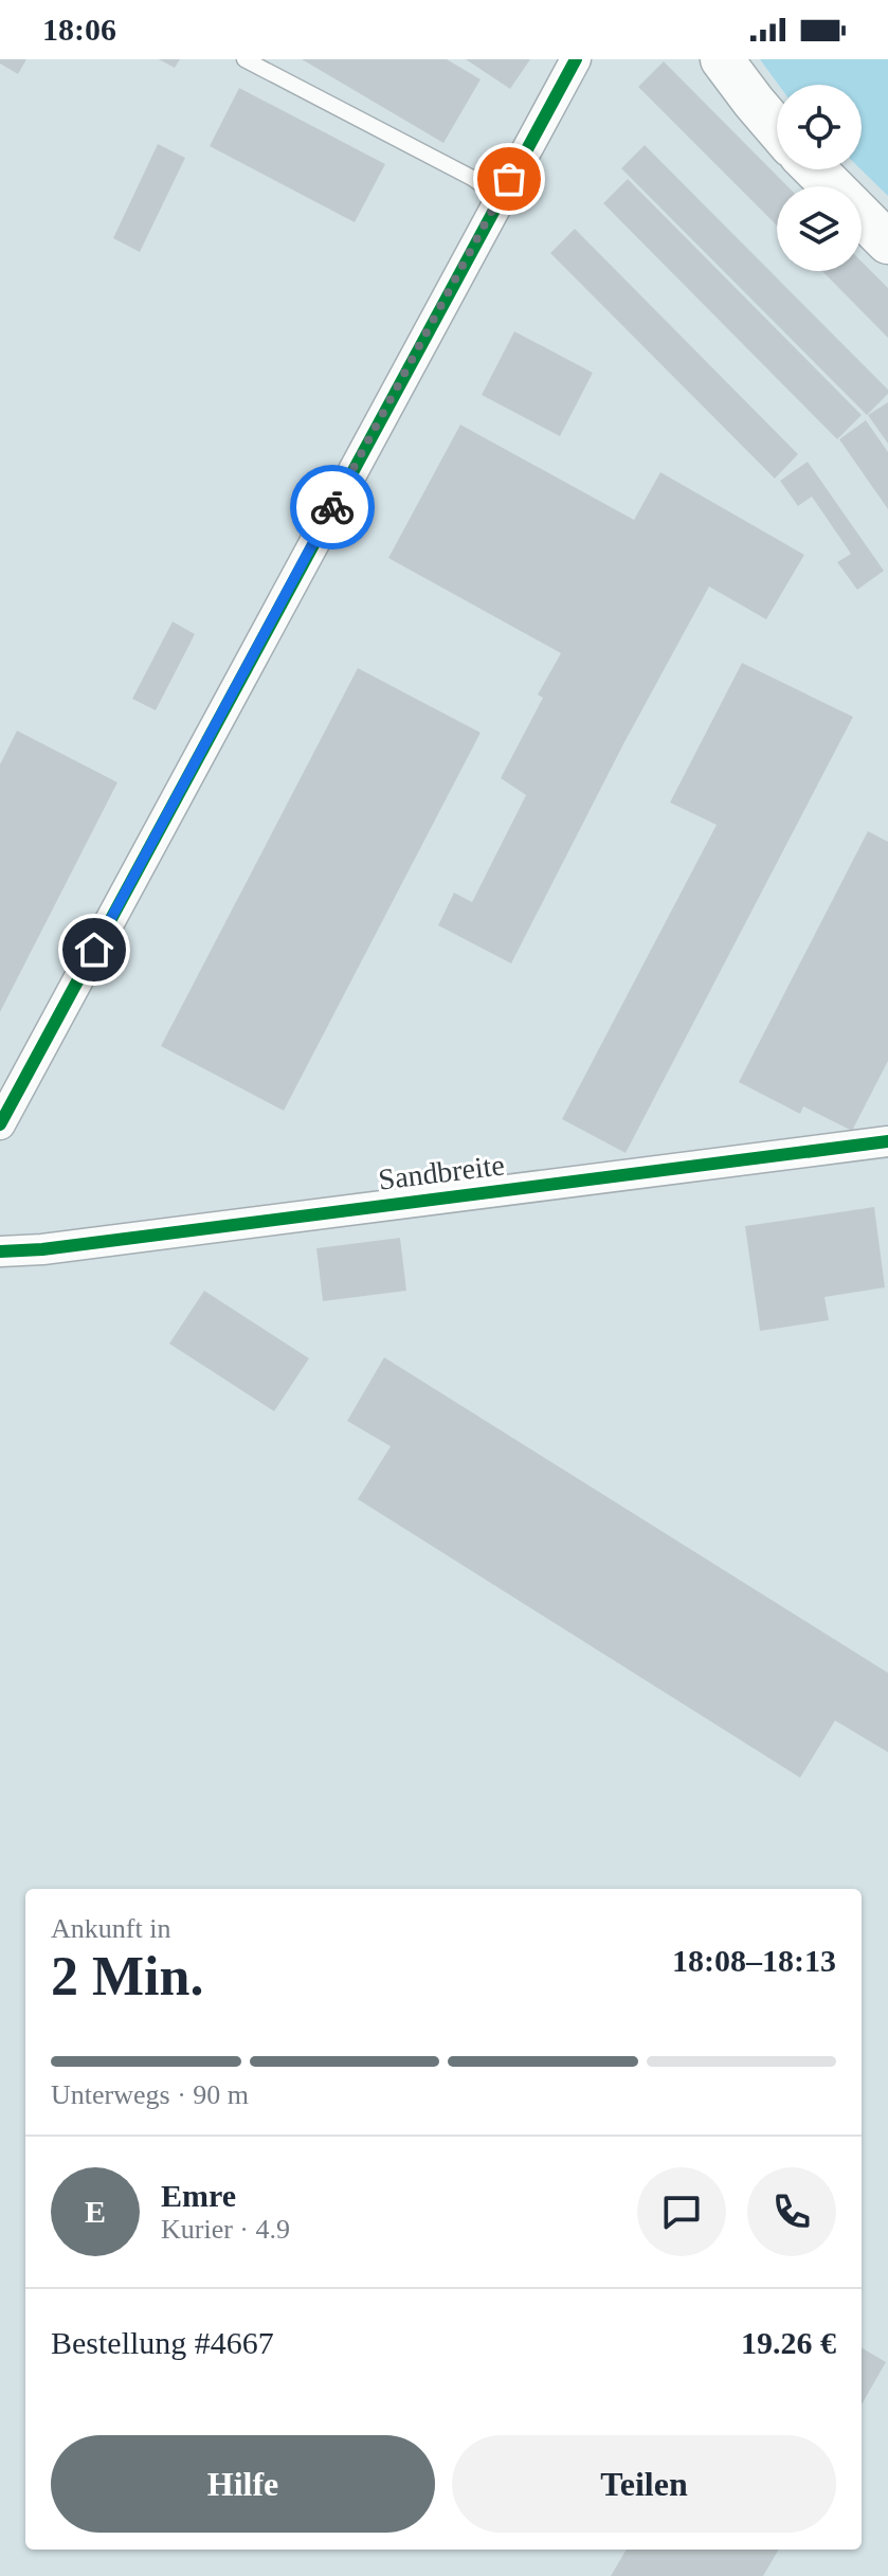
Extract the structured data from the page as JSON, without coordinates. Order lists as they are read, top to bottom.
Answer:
{
  "streets": {
    "street": ["Sandbreite"]
  },
  "page": {
    "status": "18:06",
    "heading": ["2 Min.", "Ankunft in", "18:08–18:13"],
    "panel": [
      "Emre",
      "Kurier · 4.9",
      "Bestellung #4667",
      "19.26 €"
    ],
    "bar": "Unterwegs · 90 m",
    "round": "E",
    "buttons": ["Hilfe", "Teilen"]
  }
}
